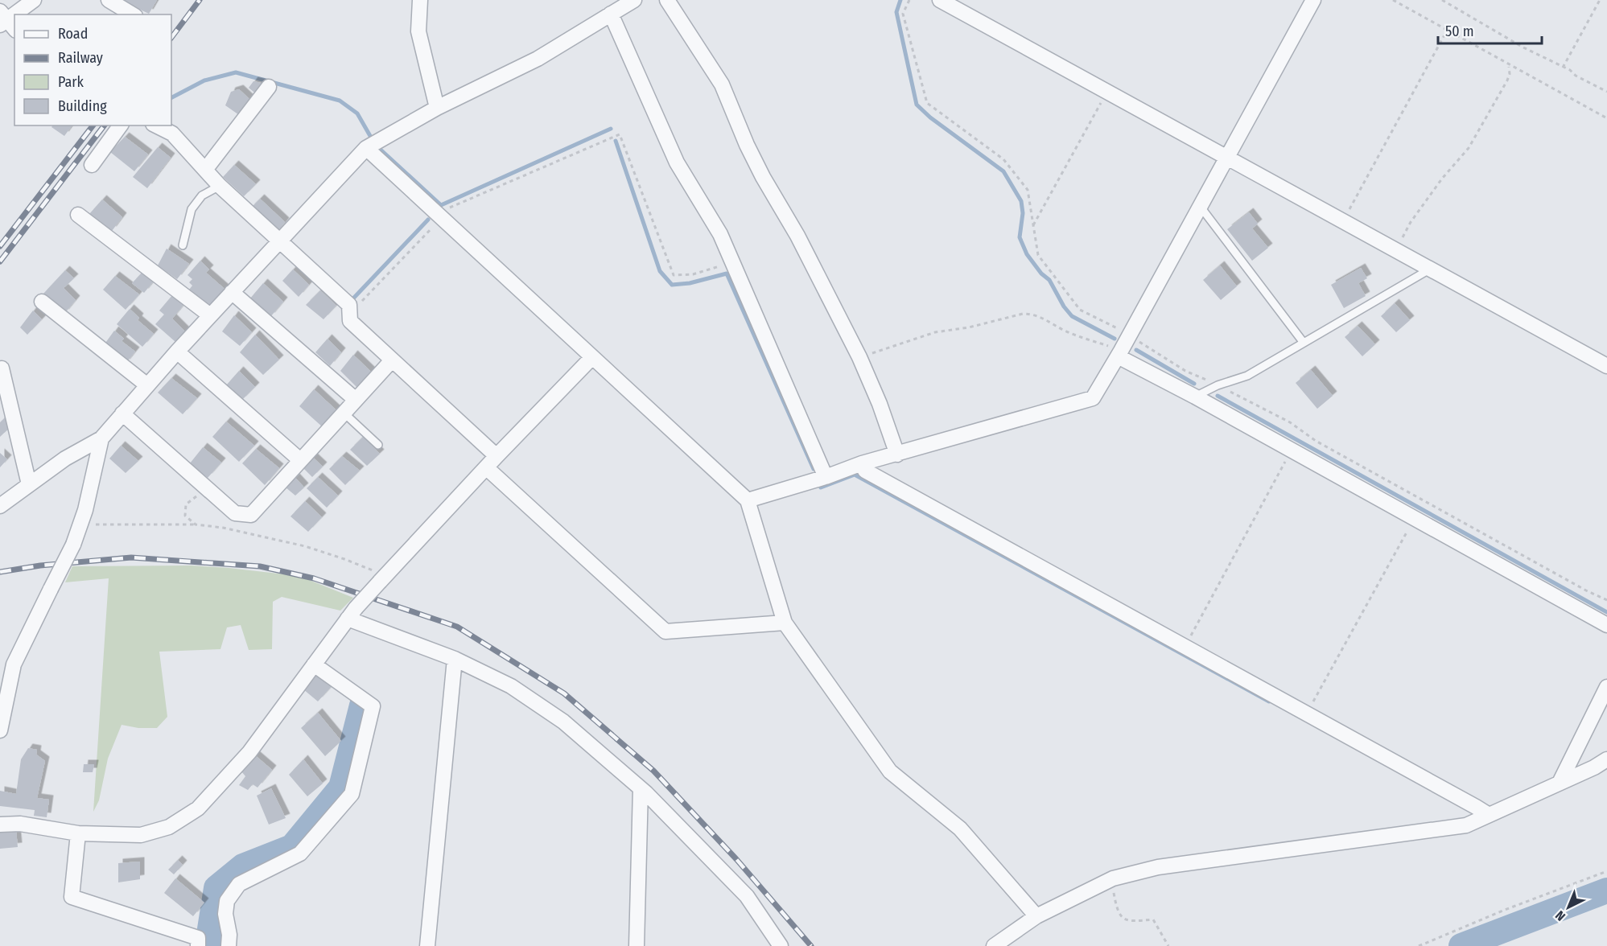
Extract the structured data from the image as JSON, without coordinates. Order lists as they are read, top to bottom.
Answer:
{
  "legend": [
    "Road",
    "Railway",
    "Park",
    "Building"
  ],
  "scale_bar": "50 m",
  "north": "bottom left"
}
